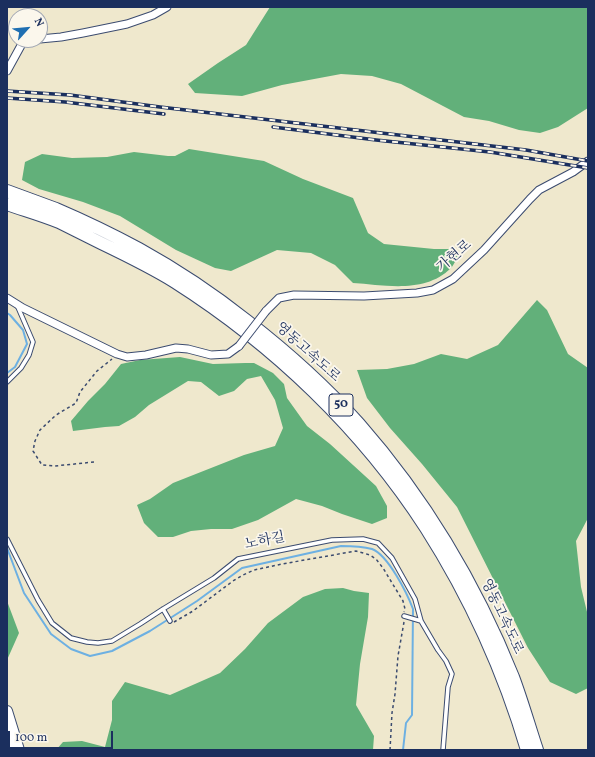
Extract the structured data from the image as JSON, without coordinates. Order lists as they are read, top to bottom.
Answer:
{
  "streets": {
    "highway": ["영동고속도로", "50"],
    "street": ["가현로"],
    "lane": ["노하길"]
  },
  "scale_bar": "100 m",
  "north": "top right"
}
